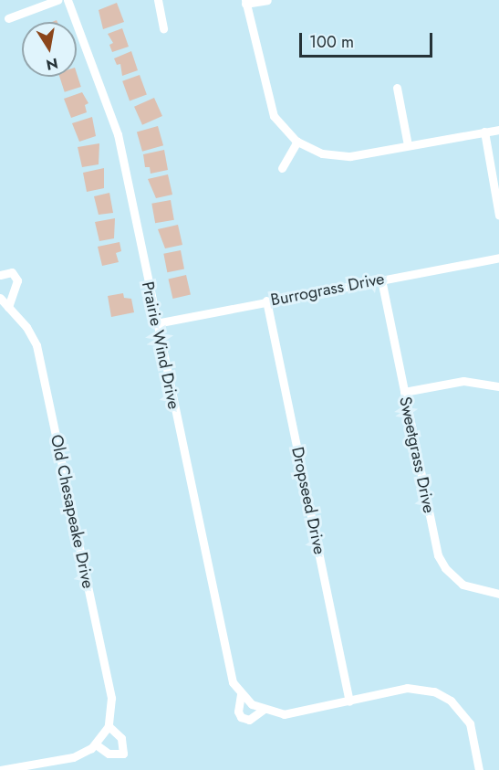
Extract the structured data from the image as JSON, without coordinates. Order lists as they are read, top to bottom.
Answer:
{
  "streets": {
    "street": [
      "Burrograss Drive",
      "Prairie Wind Drive",
      "Sweetgrass Drive",
      "Dropseed Drive",
      "Old Chesapeake Drive"
    ]
  },
  "crossings": [
    ["Burrograss Drive", "Prairie Wind Drive"],
    ["Burrograss Drive", "Sweetgrass Drive"],
    ["Burrograss Drive", "Dropseed Drive"],
    ["Prairie Wind Drive", "Dropseed Drive"]
  ],
  "scale_bar": "100 m",
  "north": "bottom"
}
